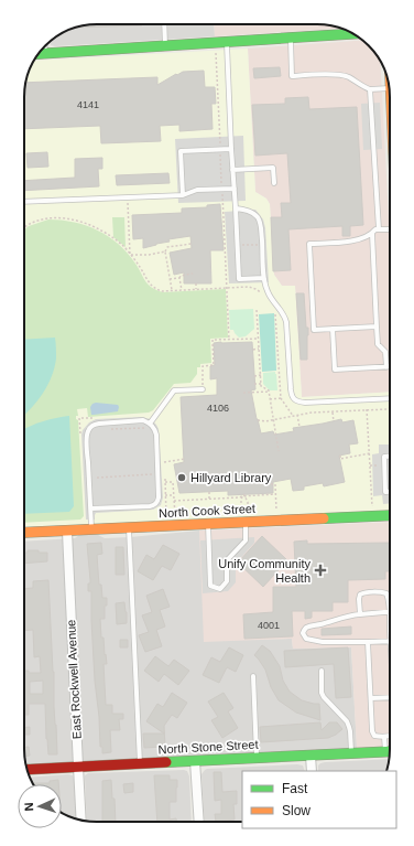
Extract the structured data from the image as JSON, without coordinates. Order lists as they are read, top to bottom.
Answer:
{
  "streets": {
    "street": ["North Cook Street", "East Rockwell Avenue", "North Stone Street"]
  },
  "crossings": [
    ["North Cook Street", "East Rockwell Avenue"],
    ["East Rockwell Avenue", "North Stone Street"]
  ],
  "places": {
    "other": ["Hillyard Library"],
    "health": ["Unify Community Health"]
  },
  "house_numbers": ["4141", "4106", "4001"],
  "legend": ["Fast", "Slow"],
  "north": "left"
}
